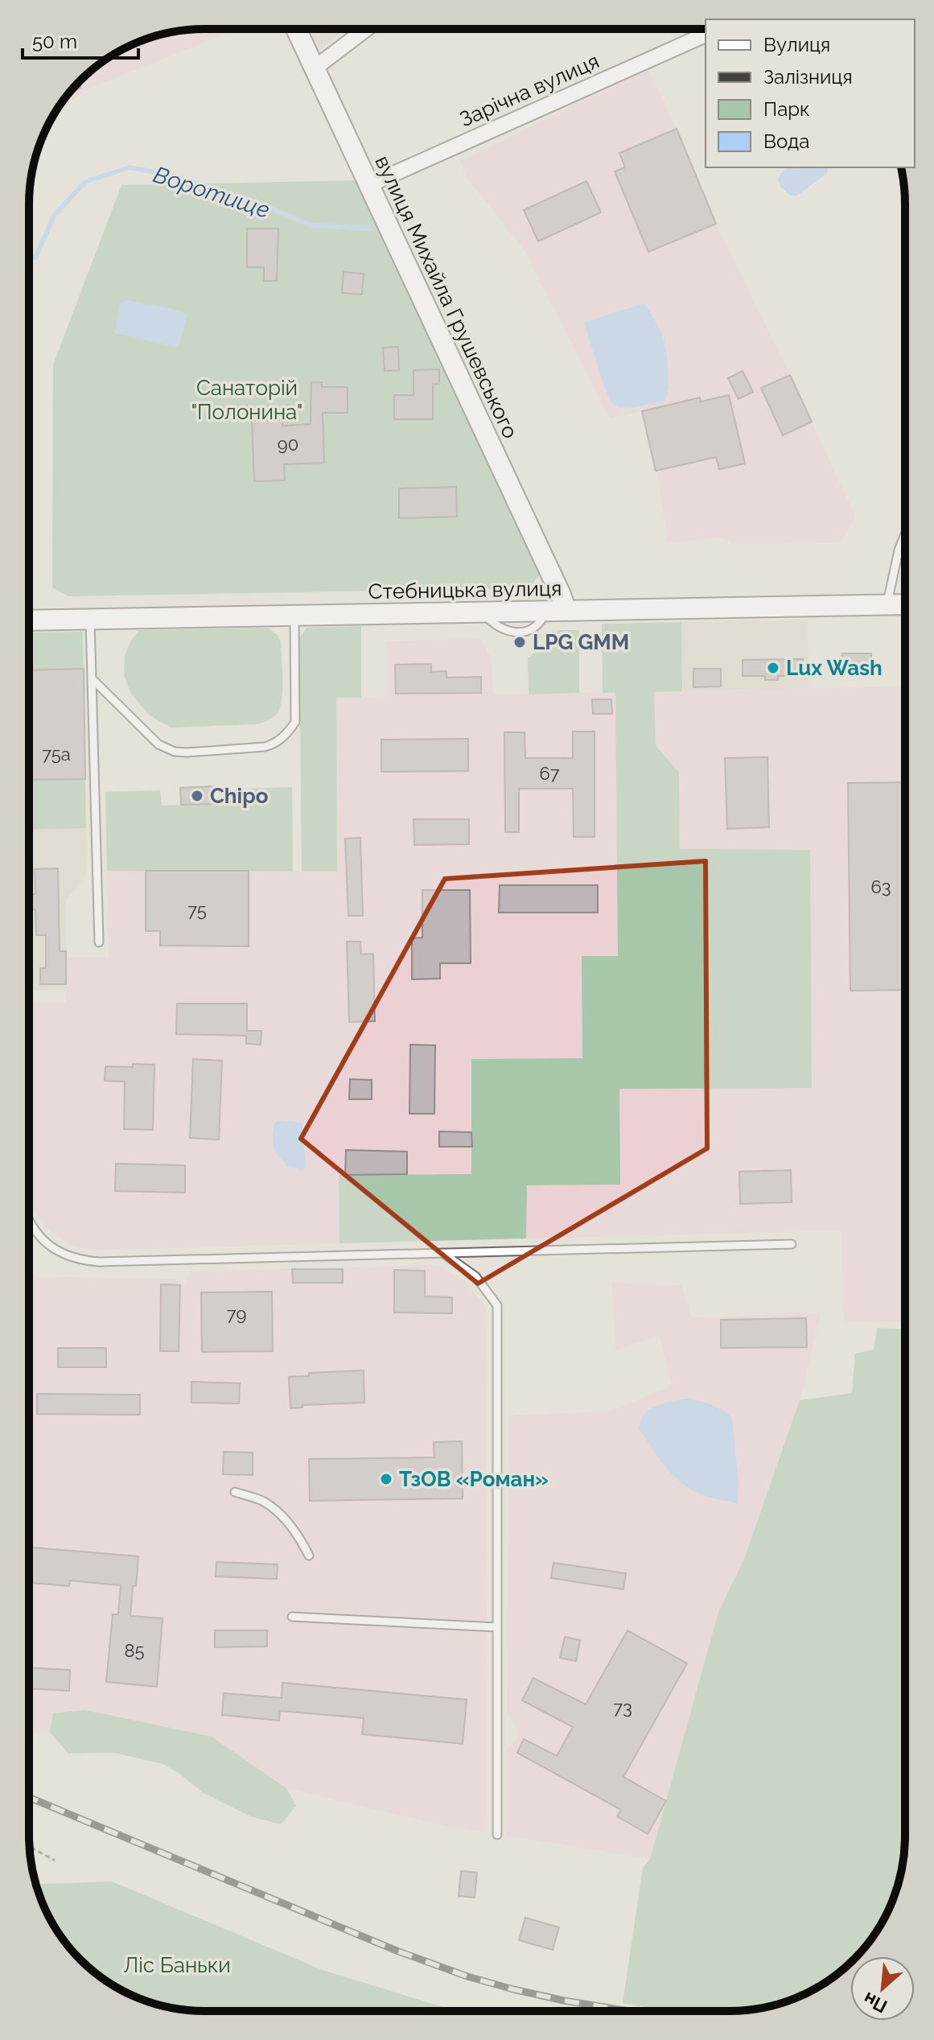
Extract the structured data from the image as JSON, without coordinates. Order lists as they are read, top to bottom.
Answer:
{
  "streets": {
    "street": ["Зарічна вулиця", "вулиця Михайла Грушевського", "Стебницька вулиця"]
  },
  "crossings": [
    ["Зарічна вулиця", "вулиця Михайла Грушевського"],
    ["вулиця Михайла Грушевського", "Стебницька вулиця"]
  ],
  "water": ["Воротище"],
  "parks": ["Санаторій \"Полонина\"", "Ліс Баньки"],
  "places": [
    "LPG GMM",
    "Lux Wash",
    "Chipo",
    "ТзОВ «Роман»"
  ],
  "house_numbers": [
    "90",
    "75а",
    "67",
    "63",
    "75",
    "79",
    "85",
    "73"
  ],
  "legend": [
    "Вулиця",
    "Залізниця",
    "Парк",
    "Вода"
  ],
  "scale_bar": "50 m",
  "north": "bottom left"
}
